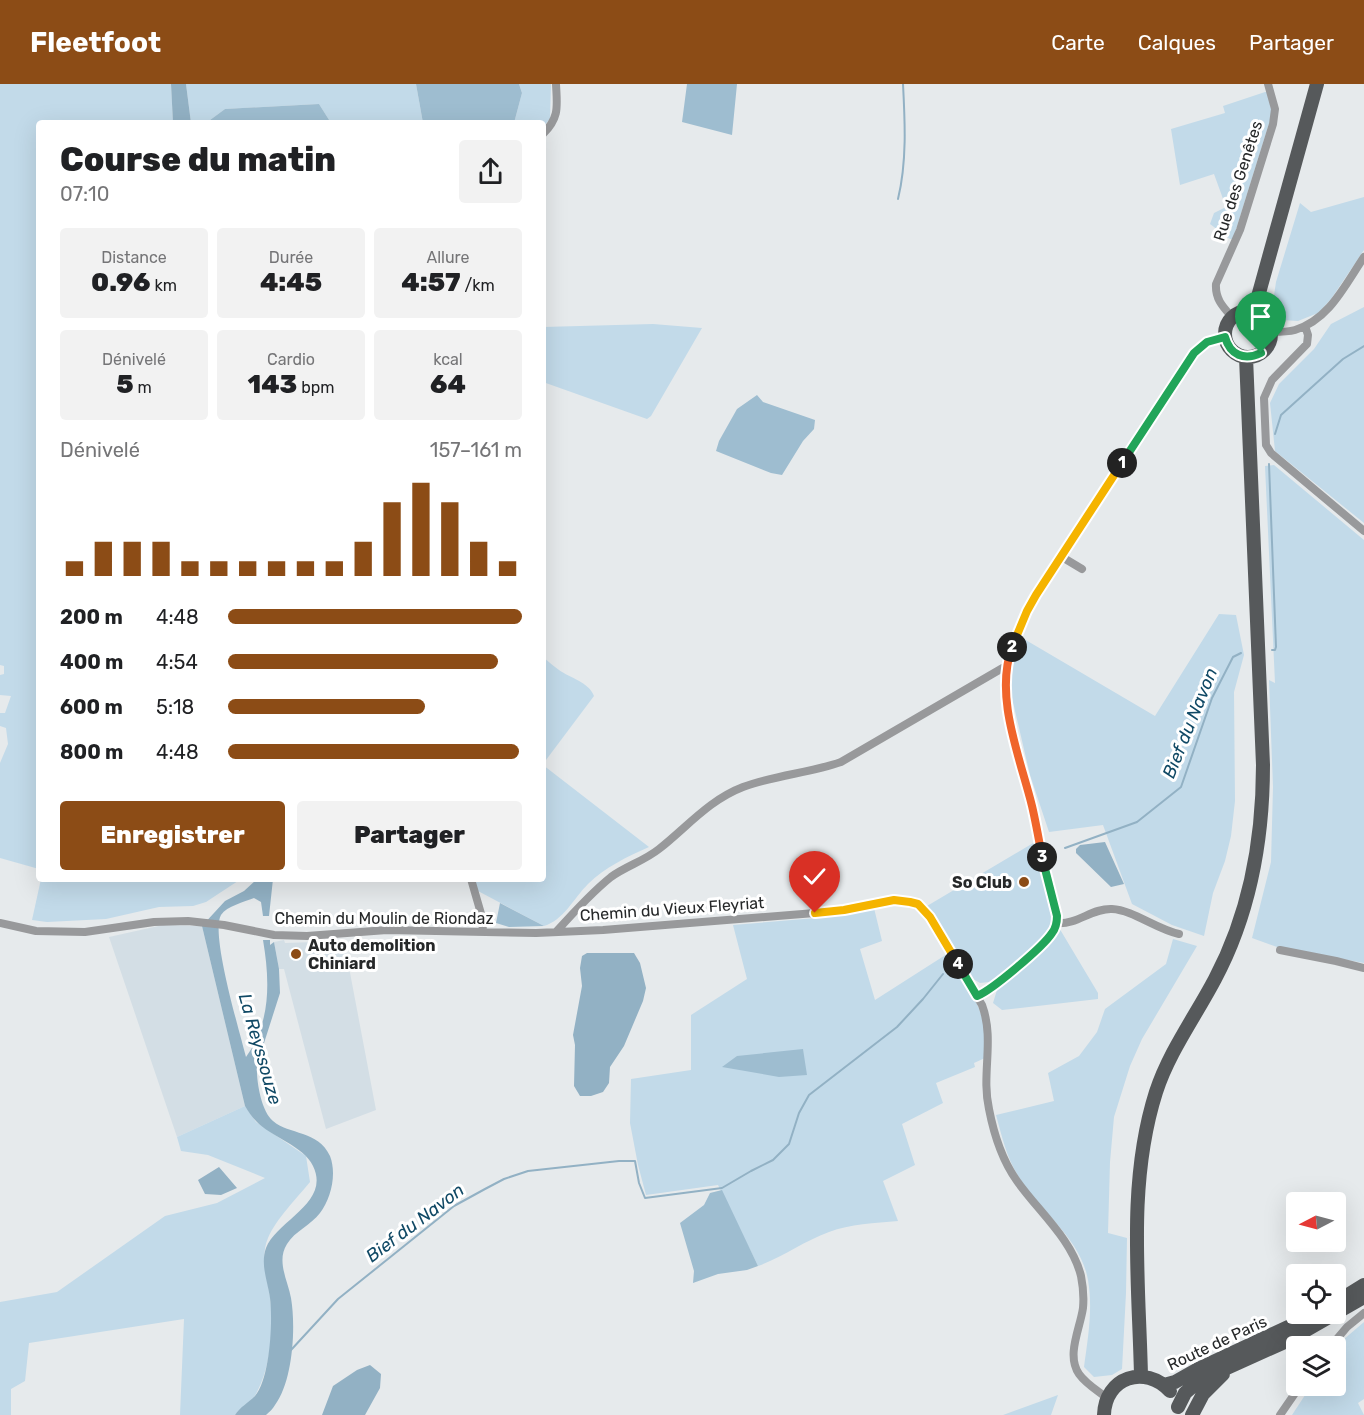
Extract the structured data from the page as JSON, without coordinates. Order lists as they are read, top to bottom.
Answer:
{
  "streets": {
    "main road": ["Route de Paris"],
    "street": ["Rue des Genêtes", "Chemin du Vieux Fleyriat", "Chemin du Moulin de Riondaz"]
  },
  "crossings": [
    ["Chemin du Vieux Fleyriat", "Chemin du Moulin de Riondaz"]
  ],
  "water": ["Bief du Navon", "La Reyssouze"],
  "places": ["So Club", "Auto demolition Chiniard"],
  "north": "left",
  "page": {
    "header": "Fleetfoot",
    "nav": ["Carte", "Calques", "Partager"],
    "heading": ["Course du matin", "07:10"],
    "stats": [
      ["Distance", "0.96 km"],
      ["Durée", "4:45"],
      ["Allure", "4:57 /km"],
      ["Dénivelé", "5 m"],
      ["Cardio", "143 bpm"],
      ["kcal", "64"]
    ],
    "chart": ["Dénivelé", "157–161 m"],
    "pins": [
      "1",
      "2",
      "3",
      "4"
    ],
    "list": [
      {
        "name": "200 m",
        "note": "4:48"
      },
      {
        "name": "400 m",
        "note": "4:54"
      },
      {
        "name": "600 m",
        "note": "5:18"
      },
      {
        "name": "800 m",
        "note": "4:48"
      }
    ],
    "buttons": ["Enregistrer", "Partager"]
  }
}
